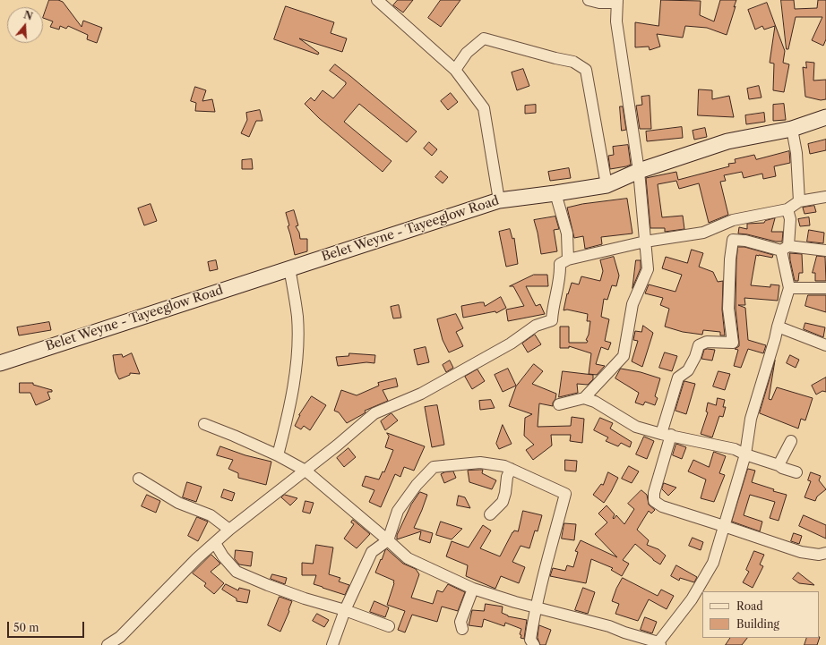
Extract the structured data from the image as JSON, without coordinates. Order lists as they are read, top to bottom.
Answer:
{
  "streets": {
    "main road": ["Belet Weyne - Tayeeglow Road"]
  },
  "legend": ["Road", "Building"],
  "scale_bar": "50 m",
  "north": "top"
}
